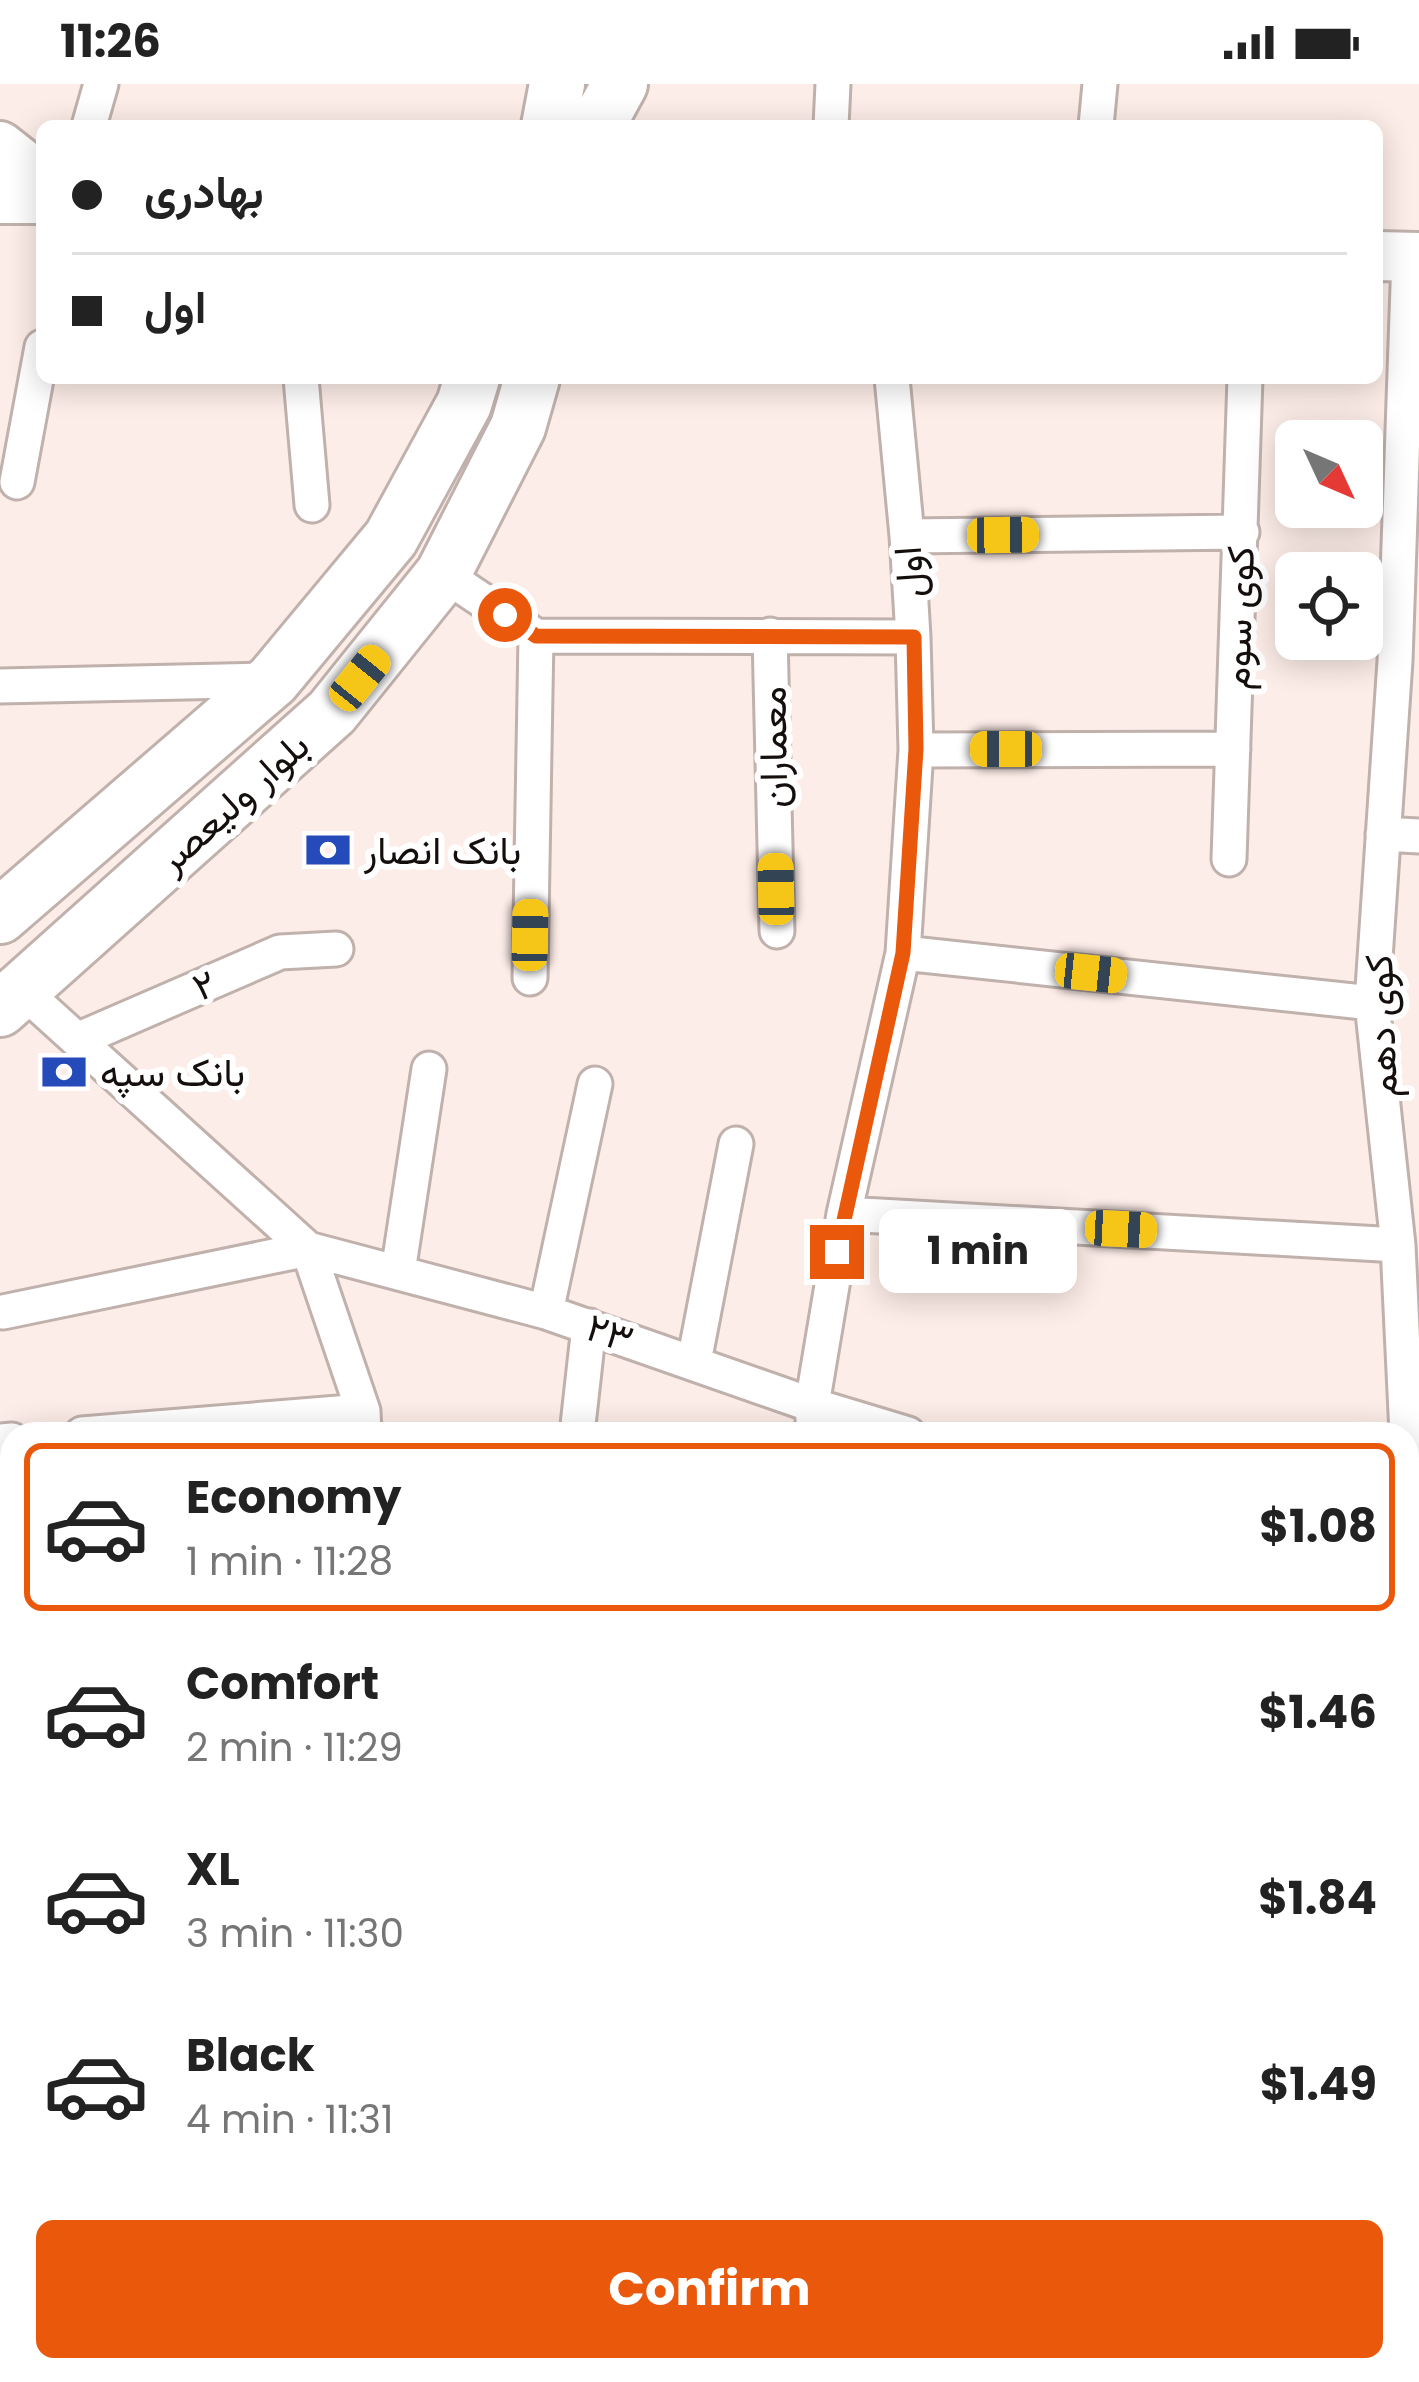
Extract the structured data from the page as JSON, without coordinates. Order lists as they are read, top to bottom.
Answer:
{
  "streets": {
    "main road": ["بلوار ولیعصر"],
    "street": [
      "اول",
      "کوی سوم",
      "معماران",
      "۲",
      "کوی دهم",
      "۲۳"
    ]
  },
  "crossings": [
    ["اول", "۲۳"]
  ],
  "places": {
    "bank": ["بانک انصار", "بانک سپه"]
  },
  "north": "bottom right",
  "page": {
    "status": "11:26",
    "banner": ["بهادری", "اول"],
    "bubble": "1 min",
    "list": [
      {
        "name": "Economy",
        "note": "1 min · 11:28",
        "value": "$1.08"
      },
      {
        "name": "Comfort",
        "note": "2 min · 11:29",
        "value": "$1.46"
      },
      {
        "name": "XL",
        "note": "3 min · 11:30",
        "value": "$1.84"
      },
      {
        "name": "Black",
        "note": "4 min · 11:31",
        "value": "$1.49"
      }
    ],
    "buttons": "Confirm"
  }
}
